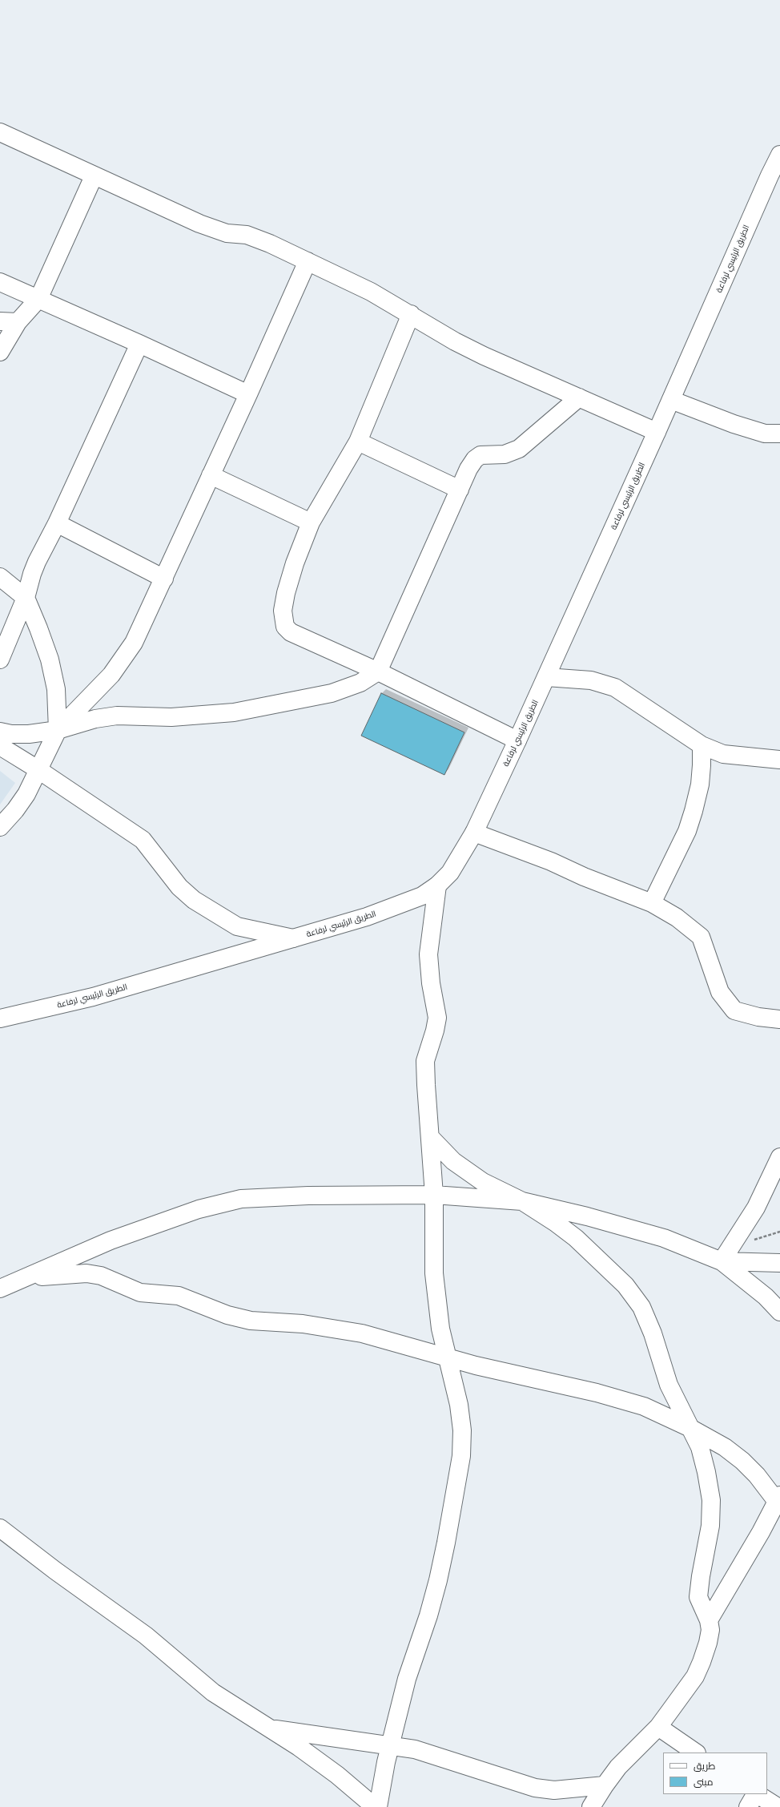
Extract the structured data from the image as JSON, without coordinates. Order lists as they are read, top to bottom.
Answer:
{
  "streets": {
    "street": ["الطريق الرئيسي لرفاعة"]
  },
  "legend": ["طريق", "مبنى"]
}
